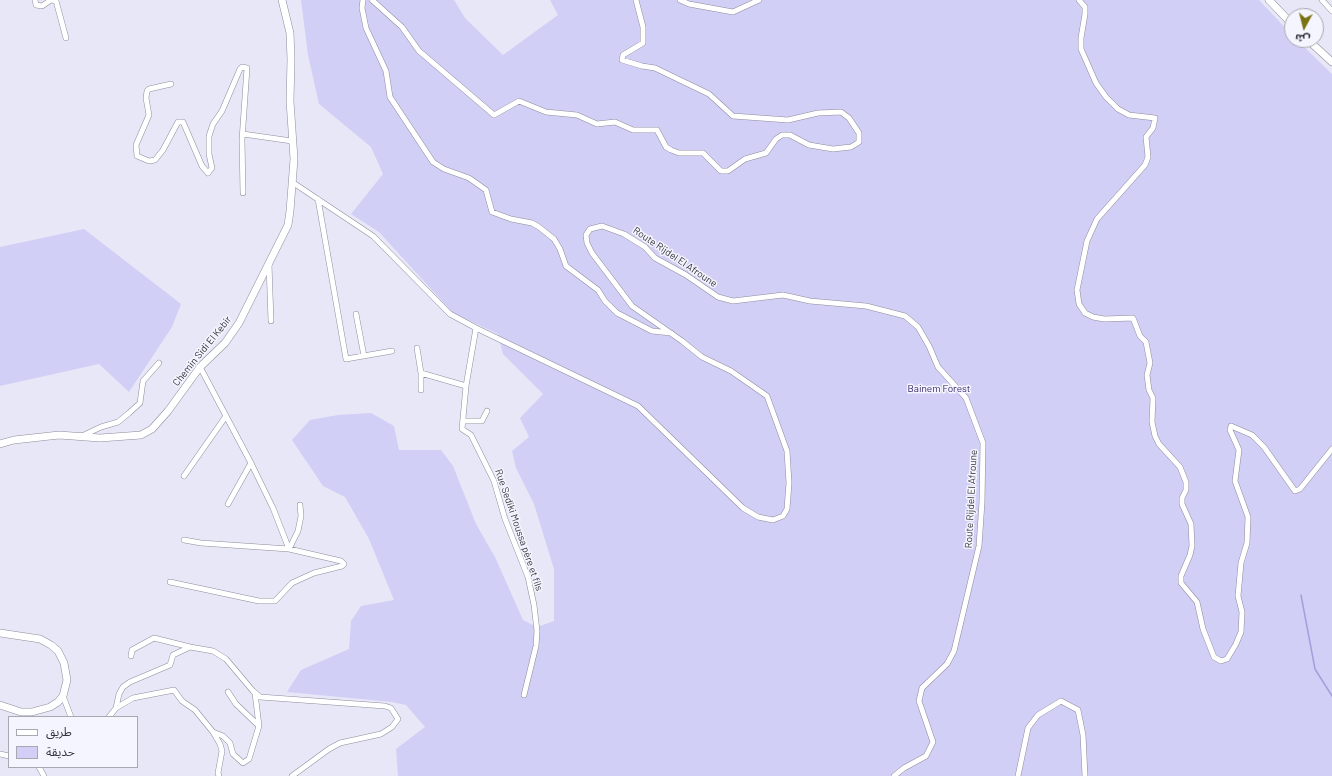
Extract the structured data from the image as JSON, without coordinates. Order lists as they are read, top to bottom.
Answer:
{
  "streets": {
    "street": ["Route Rijdel El Afroune", "Chemin Sidi El Kebir", "Rue Sediki Moussa père et fils"]
  },
  "parks": ["Bainem Forest"],
  "legend": ["طريق", "حديقة"],
  "north": "bottom"
}
